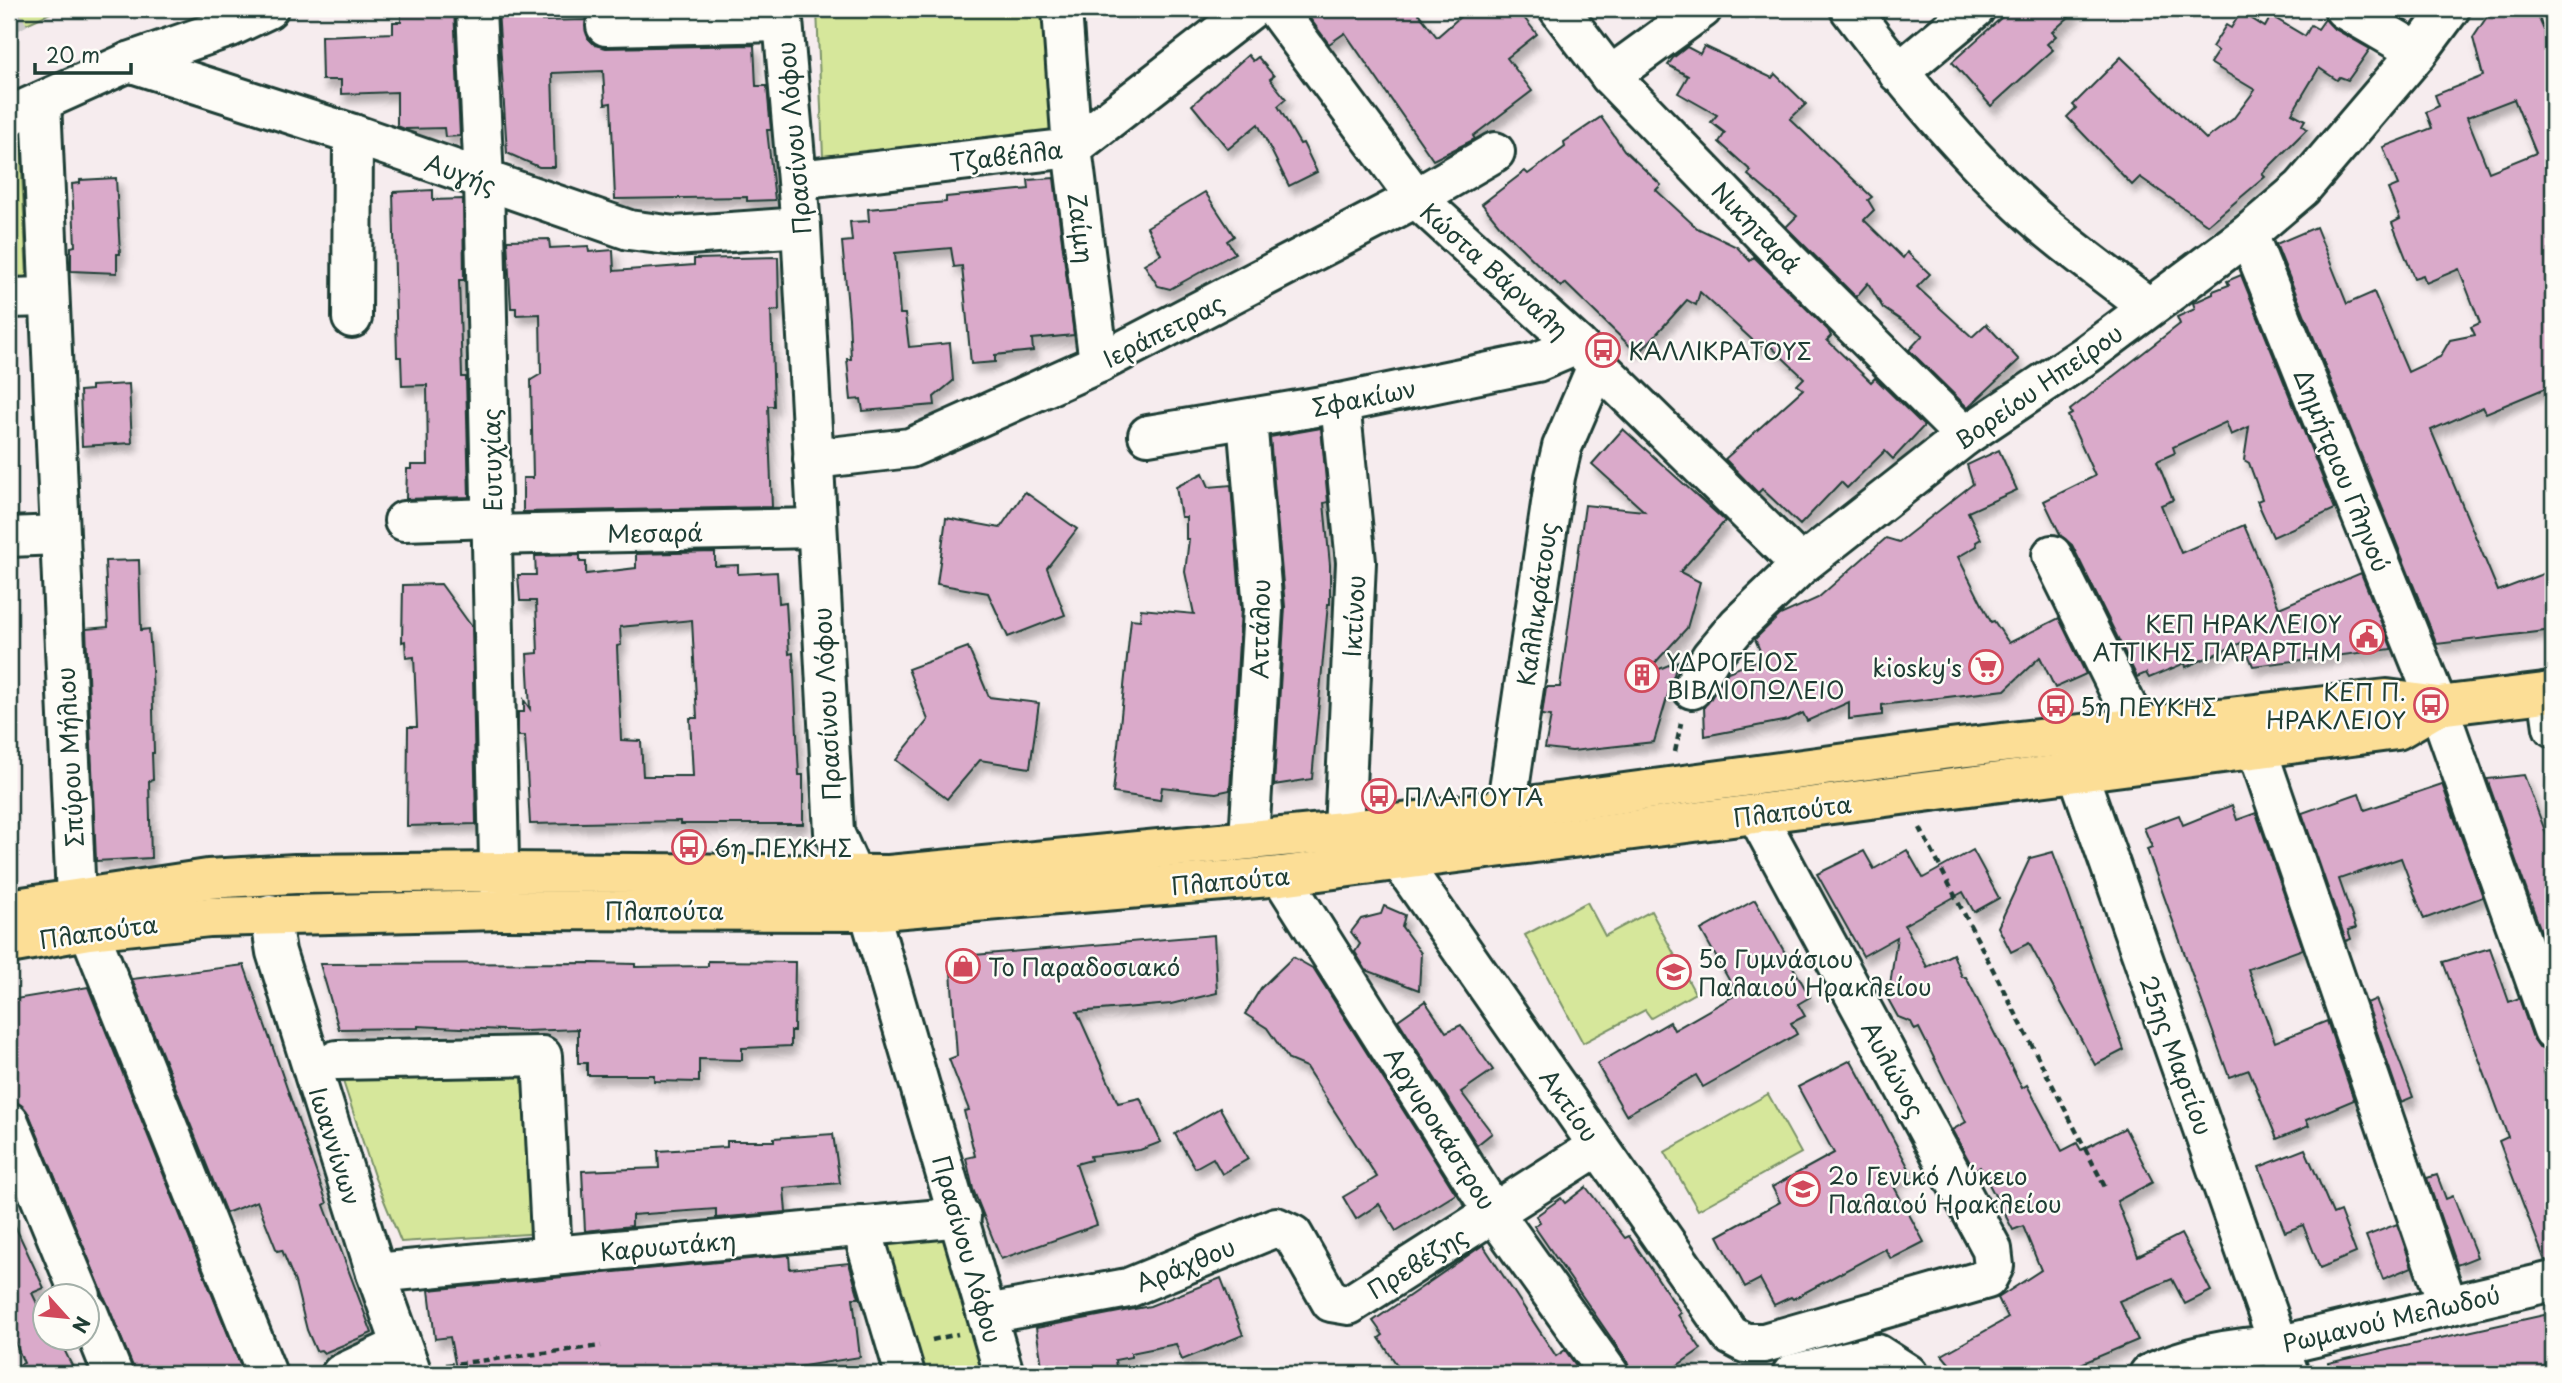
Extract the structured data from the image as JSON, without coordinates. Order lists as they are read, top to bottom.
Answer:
{
  "streets": {
    "main road": ["Πλαπούτα"],
    "street": [
      "Πρασίνου Λόφου",
      "Τζαβέλλα",
      "Αυγής",
      "Νικηταρά",
      "Ζαίμη",
      "Κώστα Βάρναλη",
      "Ιεράπετρας",
      "Βορείου Ηπείρου",
      "Σφακίων",
      "Ευτυχίας",
      "Δημήτριου Γληνού",
      "Μεσαρά",
      "Καλλικράτους",
      "Ικτίνου",
      "Αττάλου",
      "Σπύρου Μήλιου",
      "25ης Μαρτίου",
      "Αυλώνος",
      "Ακτίου",
      "Αργυροκάστρου",
      "Ιωαννίνων",
      "Καρυωτάκη",
      "Πρεβέζης",
      "Αράχθου",
      "Ρωμανού Μελωδού"
    ]
  },
  "crossings": [
    ["Πρασίνου Λόφου", "Τζαβέλλα"],
    ["Πρασίνου Λόφου", "Αυγής"],
    ["Πρασίνου Λόφου", "Ιεράπετρας"],
    ["Πρασίνου Λόφου", "Μεσαρά"],
    ["Πρασίνου Λόφου", "Πλαπούτα"],
    ["Πρασίνου Λόφου", "Καρυωτάκη"],
    ["Πρασίνου Λόφου", "Αράχθου"],
    ["Τζαβέλλα", "Ζαίμη"],
    ["Αυγής", "Ευτυχίας"],
    ["Νικηταρά", "Βορείου Ηπείρου"],
    ["Ζαίμη", "Ιεράπετρας"],
    ["Κώστα Βάρναλη", "Ιεράπετρας"],
    ["Κώστα Βάρναλη", "Βορείου Ηπείρου"],
    ["Κώστα Βάρναλη", "Σφακίων"],
    ["Κώστα Βάρναλη", "Καλλικράτους"],
    ["Βορείου Ηπείρου", "Δημήτριου Γληνού"],
    ["Σφακίων", "Καλλικράτους"],
    ["Σφακίων", "Ικτίνου"],
    ["Σφακίων", "Αττάλου"],
    ["Ευτυχίας", "Μεσαρά"],
    ["Ευτυχίας", "Πλαπούτα"],
    ["Δημήτριου Γληνού", "Πλαπούτα"],
    ["Καλλικράτους", "Πλαπούτα"],
    ["Ικτίνου", "Πλαπούτα"],
    ["Αττάλου", "Πλαπούτα"],
    ["Σπύρου Μήλιου", "Πλαπούτα"],
    ["Πλαπούτα", "25ης Μαρτίου"],
    ["Πλαπούτα", "Αυλώνος"],
    ["Πλαπούτα", "Ακτίου"],
    ["Πλαπούτα", "Αργυροκάστρου"],
    ["Πλαπούτα", "Ιωαννίνων"],
    ["25ης Μαρτίου", "Ρωμανού Μελωδού"],
    ["Αυλώνος", "Ακτίου"],
    ["Ακτίου", "Πρεβέζης"],
    ["Αργυροκάστρου", "Πρεβέζης"],
    ["Ιωαννίνων", "Καρυωτάκη"],
    ["Πρεβέζης", "Αράχθου"]
  ],
  "places": {
    "bus stop": [
      "ΚΑΛΛΙΚΡΑΤΟΥΣ",
      "ΚΕΠ Π. ΗΡΑΚΛΕΙΟΥ",
      "5η ΠΕΥΚΗΣ",
      "ΠΛΑΠΟΥΤΑ",
      "6η ΠΕΥΚΗΣ"
    ],
    "public building": ["ΚΕΠ ΗΡΑΚΛΕΙΟΥ ΑΤΤΙΚΗΣ ΠΑΡΑΡΤΗΜ"],
    "supermarket": ["kiosky's"],
    "building": ["ΥΔΡΟΓΕΙΟΣ ΒΙΒΛΙΟΠΩΛΕΙΟ"],
    "shop": ["Το Παραδοσιακό"],
    "school or university": ["5ο Γυμνάσιου Παλαιού Ηρακλείου", "2ο Γενικό Λύκειο Παλαιού Ηρακλείου"]
  },
  "scale_bar": "20 m",
  "north": "bottom right"
}
